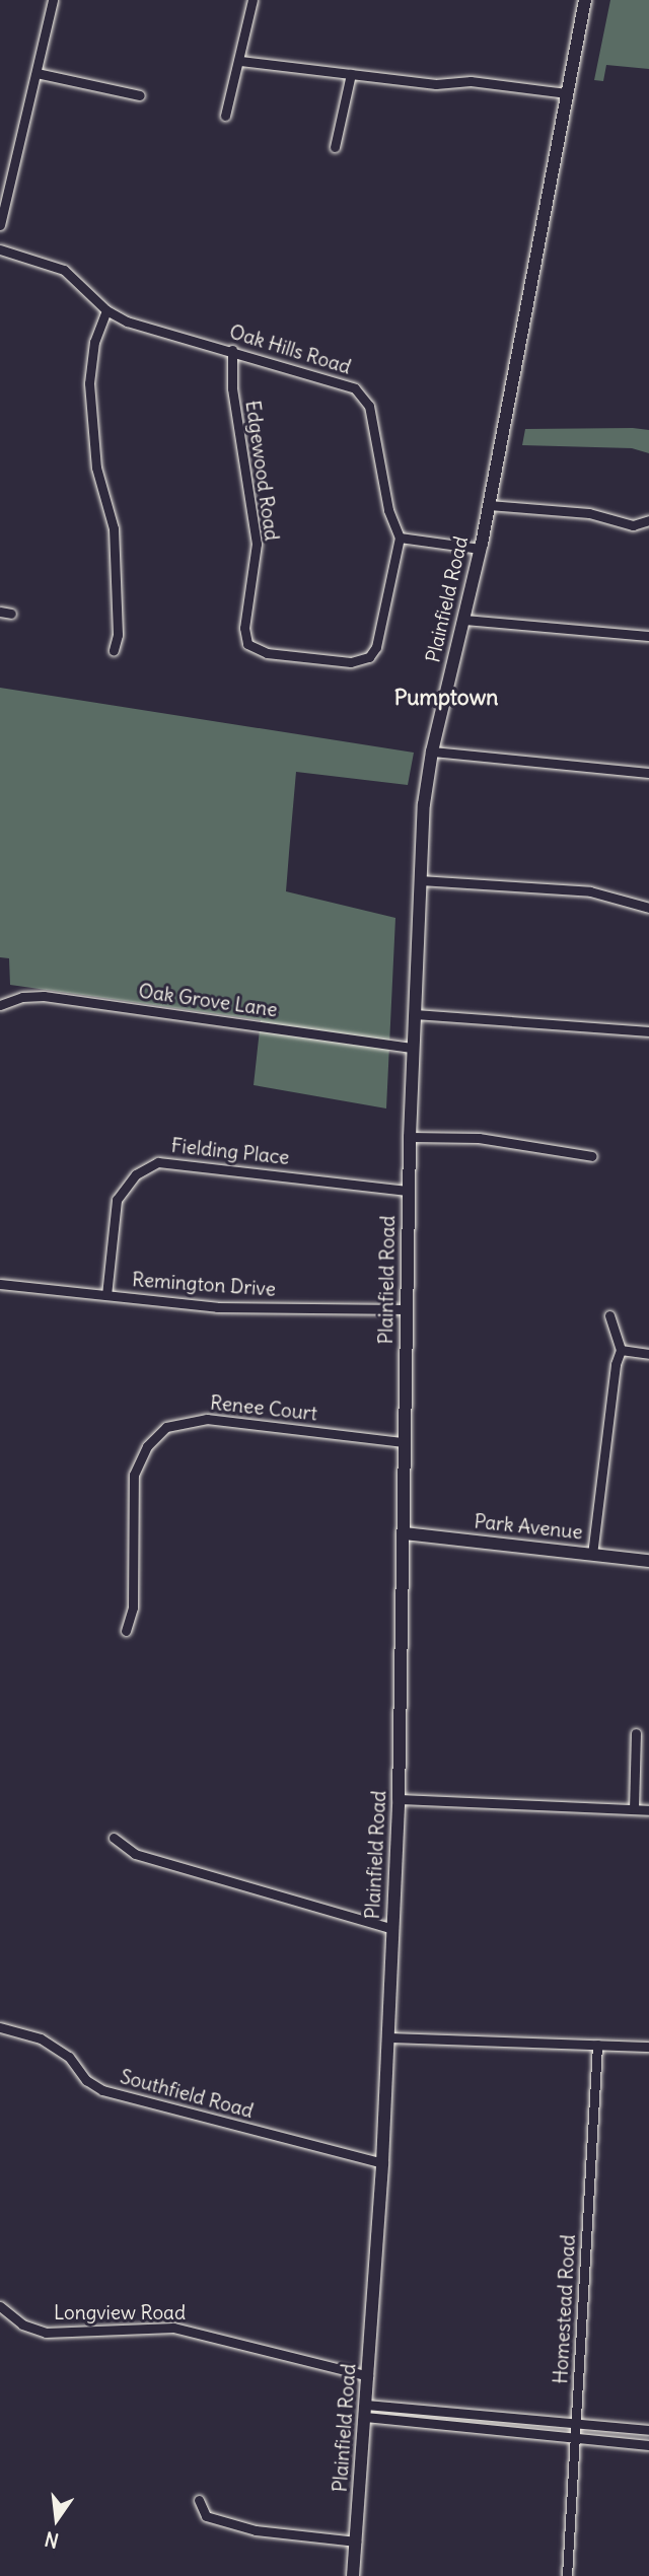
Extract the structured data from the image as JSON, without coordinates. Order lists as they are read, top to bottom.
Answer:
{
  "streets": {
    "street": [
      "Oak Hills Road",
      "Edgewood Road",
      "Plainfield Road",
      "Oak Grove Lane",
      "Fielding Place",
      "Remington Drive",
      "Renee Court",
      "Park Avenue",
      "Southfield Road",
      "Homestead Road",
      "Longview Road"
    ]
  },
  "crossings": [
    ["Oak Hills Road", "Edgewood Road"],
    ["Plainfield Road", "Oak Grove Lane"],
    ["Plainfield Road", "Fielding Place"],
    ["Plainfield Road", "Remington Drive"],
    ["Plainfield Road", "Renee Court"],
    ["Plainfield Road", "Park Avenue"],
    ["Plainfield Road", "Southfield Road"],
    ["Plainfield Road", "Longview Road"],
    ["Fielding Place", "Remington Drive"]
  ],
  "districts": ["Pumptown"],
  "north": "bottom"
}
